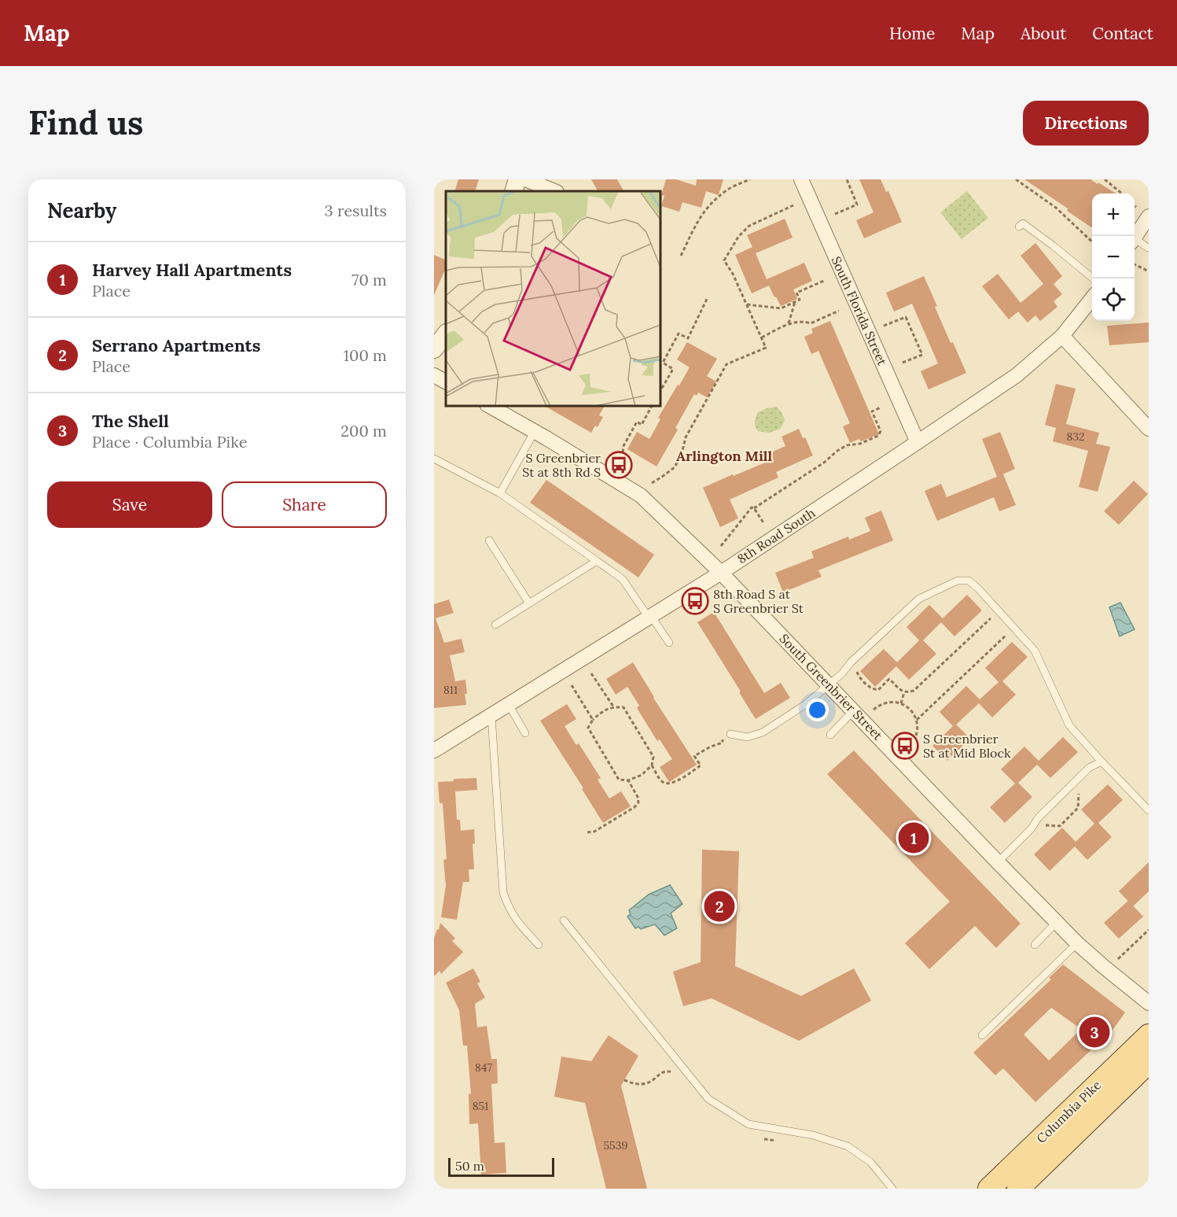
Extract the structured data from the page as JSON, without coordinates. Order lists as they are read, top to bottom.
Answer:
{
  "streets": {
    "main road": ["Columbia Pike"],
    "street": ["South Florida Street", "8th Road South", "South Greenbrier Street"]
  },
  "crossings": [
    ["South Florida Street", "8th Road South"],
    ["8th Road South", "South Greenbrier Street"]
  ],
  "districts": ["Arlington Mill"],
  "places": {
    "bus stop": ["S Greenbrier St at 8th Rd S", "8th Road S at S Greenbrier St", "S Greenbrier St at Mid Block"]
  },
  "house_numbers": [
    "832",
    "811",
    "847",
    "851",
    "5539"
  ],
  "scale_bar": "50 m",
  "page": {
    "header": "Map",
    "nav": [
      "Home",
      "Map",
      "About",
      "Contact"
    ],
    "buttons": [
      "Directions",
      ["Save", "Share"]
    ],
    "title": "Find us",
    "heading": ["Nearby", "3 results"],
    "map_buttons": ["+", "−"],
    "list": [
      {
        "mark": "1",
        "name": "Harvey Hall Apartments",
        "note": "Place",
        "value": "70 m"
      },
      {
        "mark": "2",
        "name": "Serrano Apartments",
        "note": "Place",
        "value": "100 m"
      },
      {
        "mark": "3",
        "name": "The Shell",
        "note": "Place · Columbia Pike",
        "value": "200 m"
      }
    ],
    "pins": ["1", "2", "3"],
    "scale": "50 m"
  }
}
